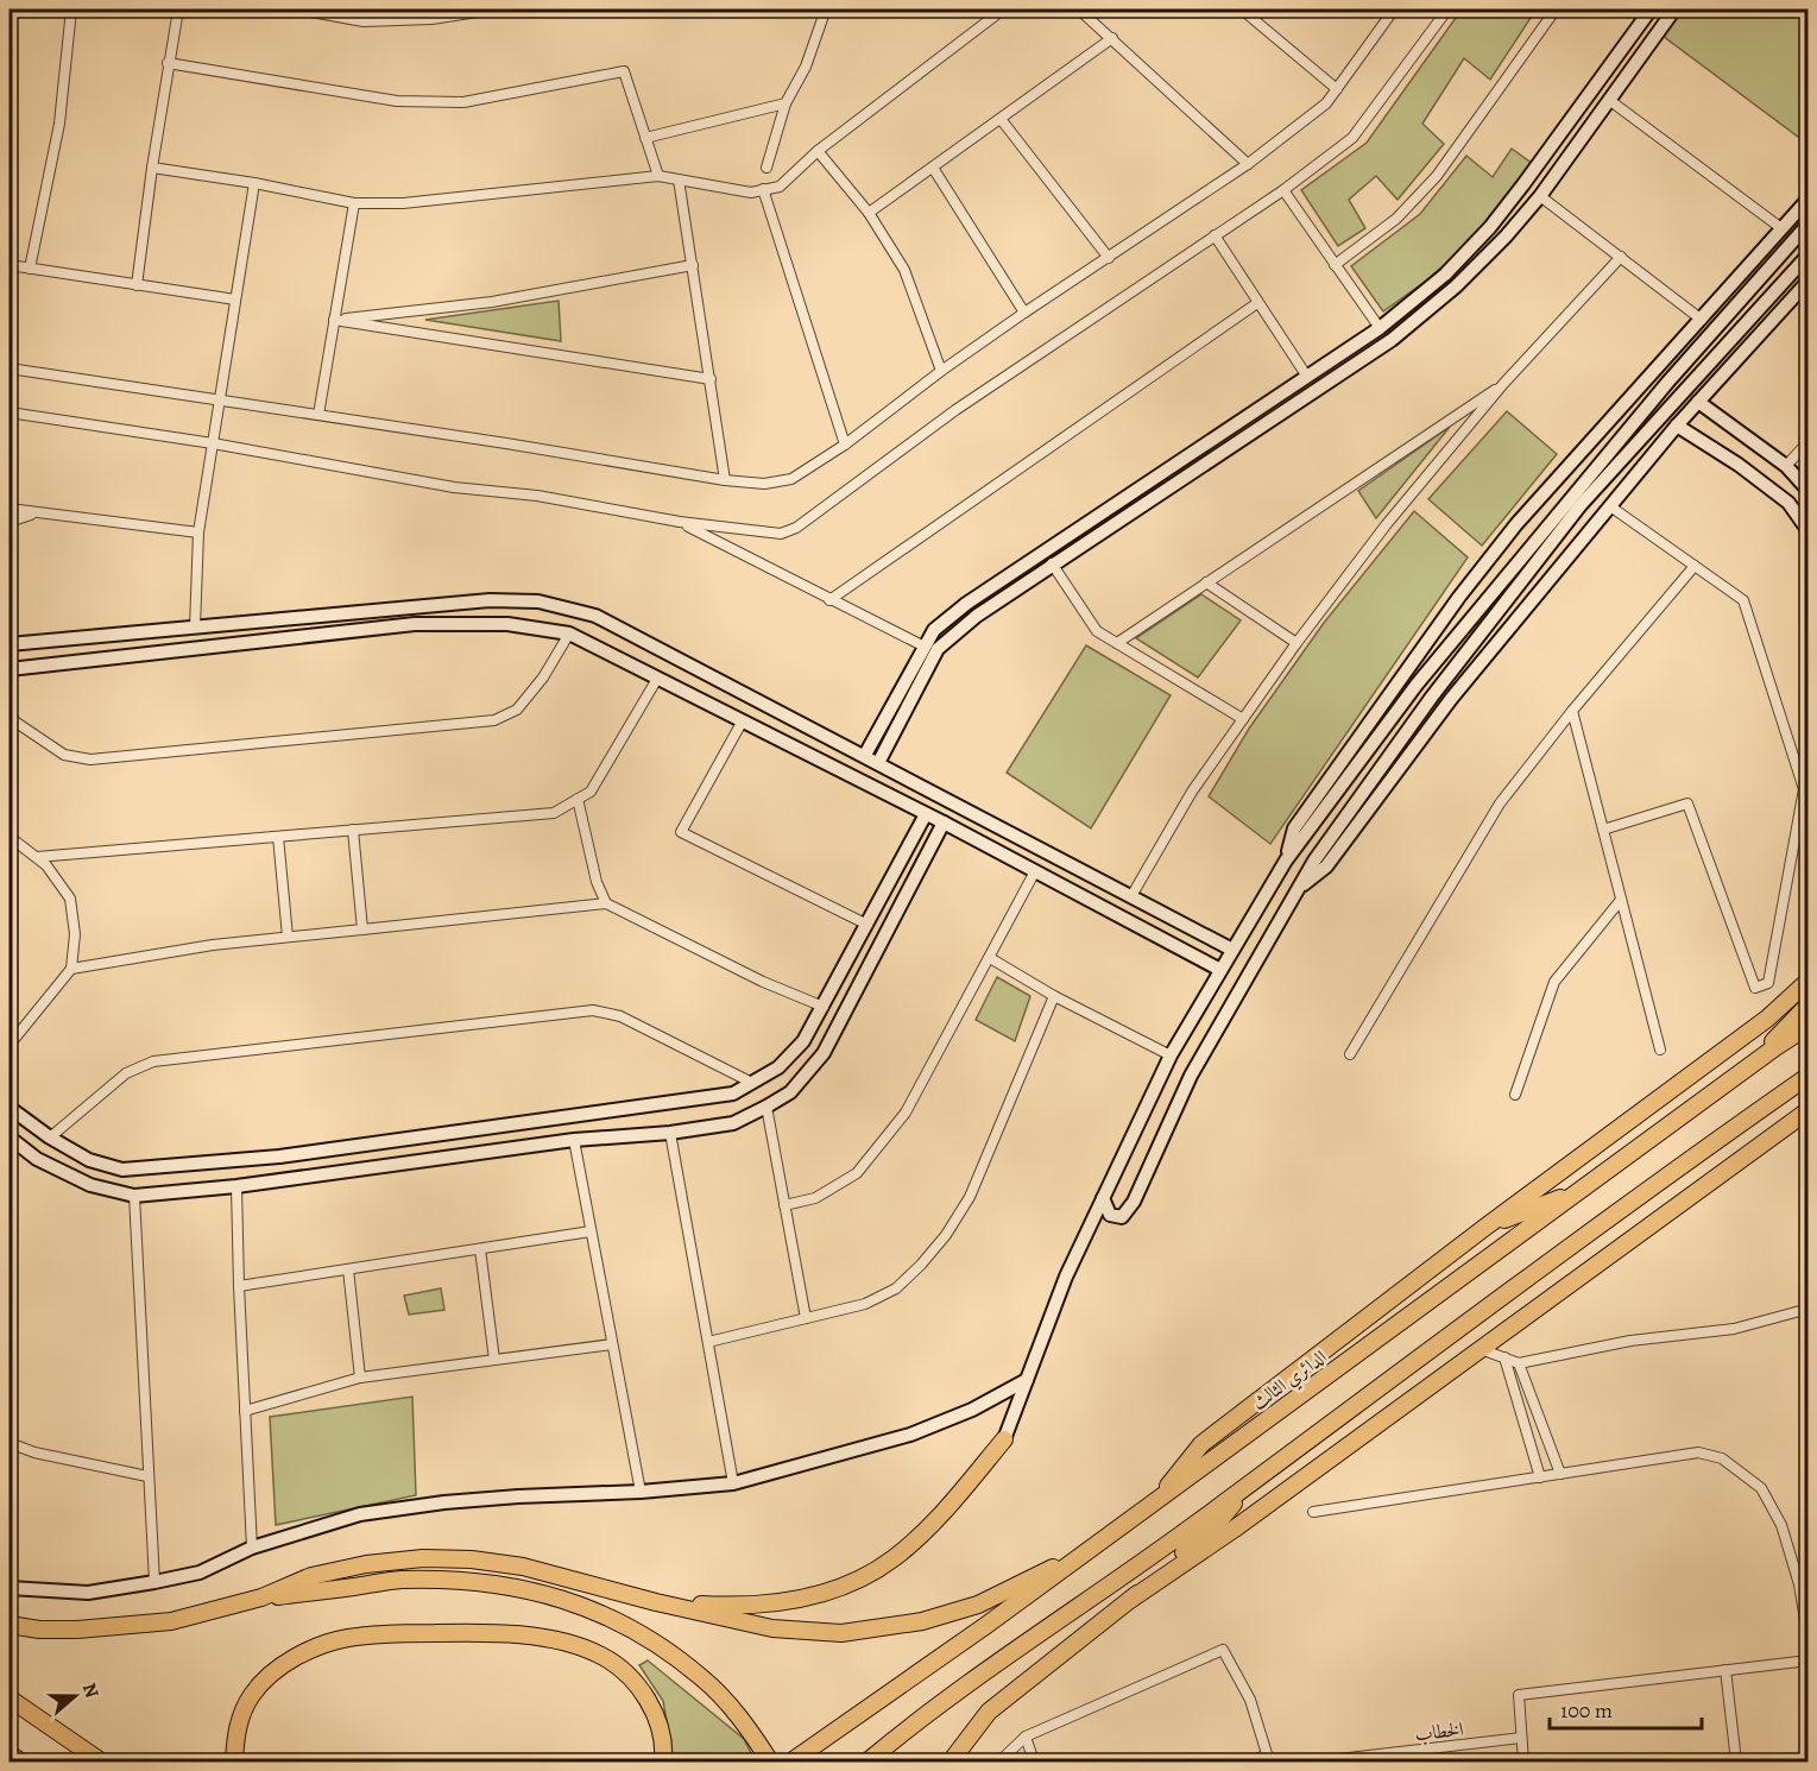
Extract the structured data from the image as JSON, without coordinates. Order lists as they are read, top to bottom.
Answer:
{
  "streets": {
    "highway": ["الدائري الثالث"],
    "street": ["الخطاب"]
  },
  "scale_bar": "100 m",
  "north": "right"
}
